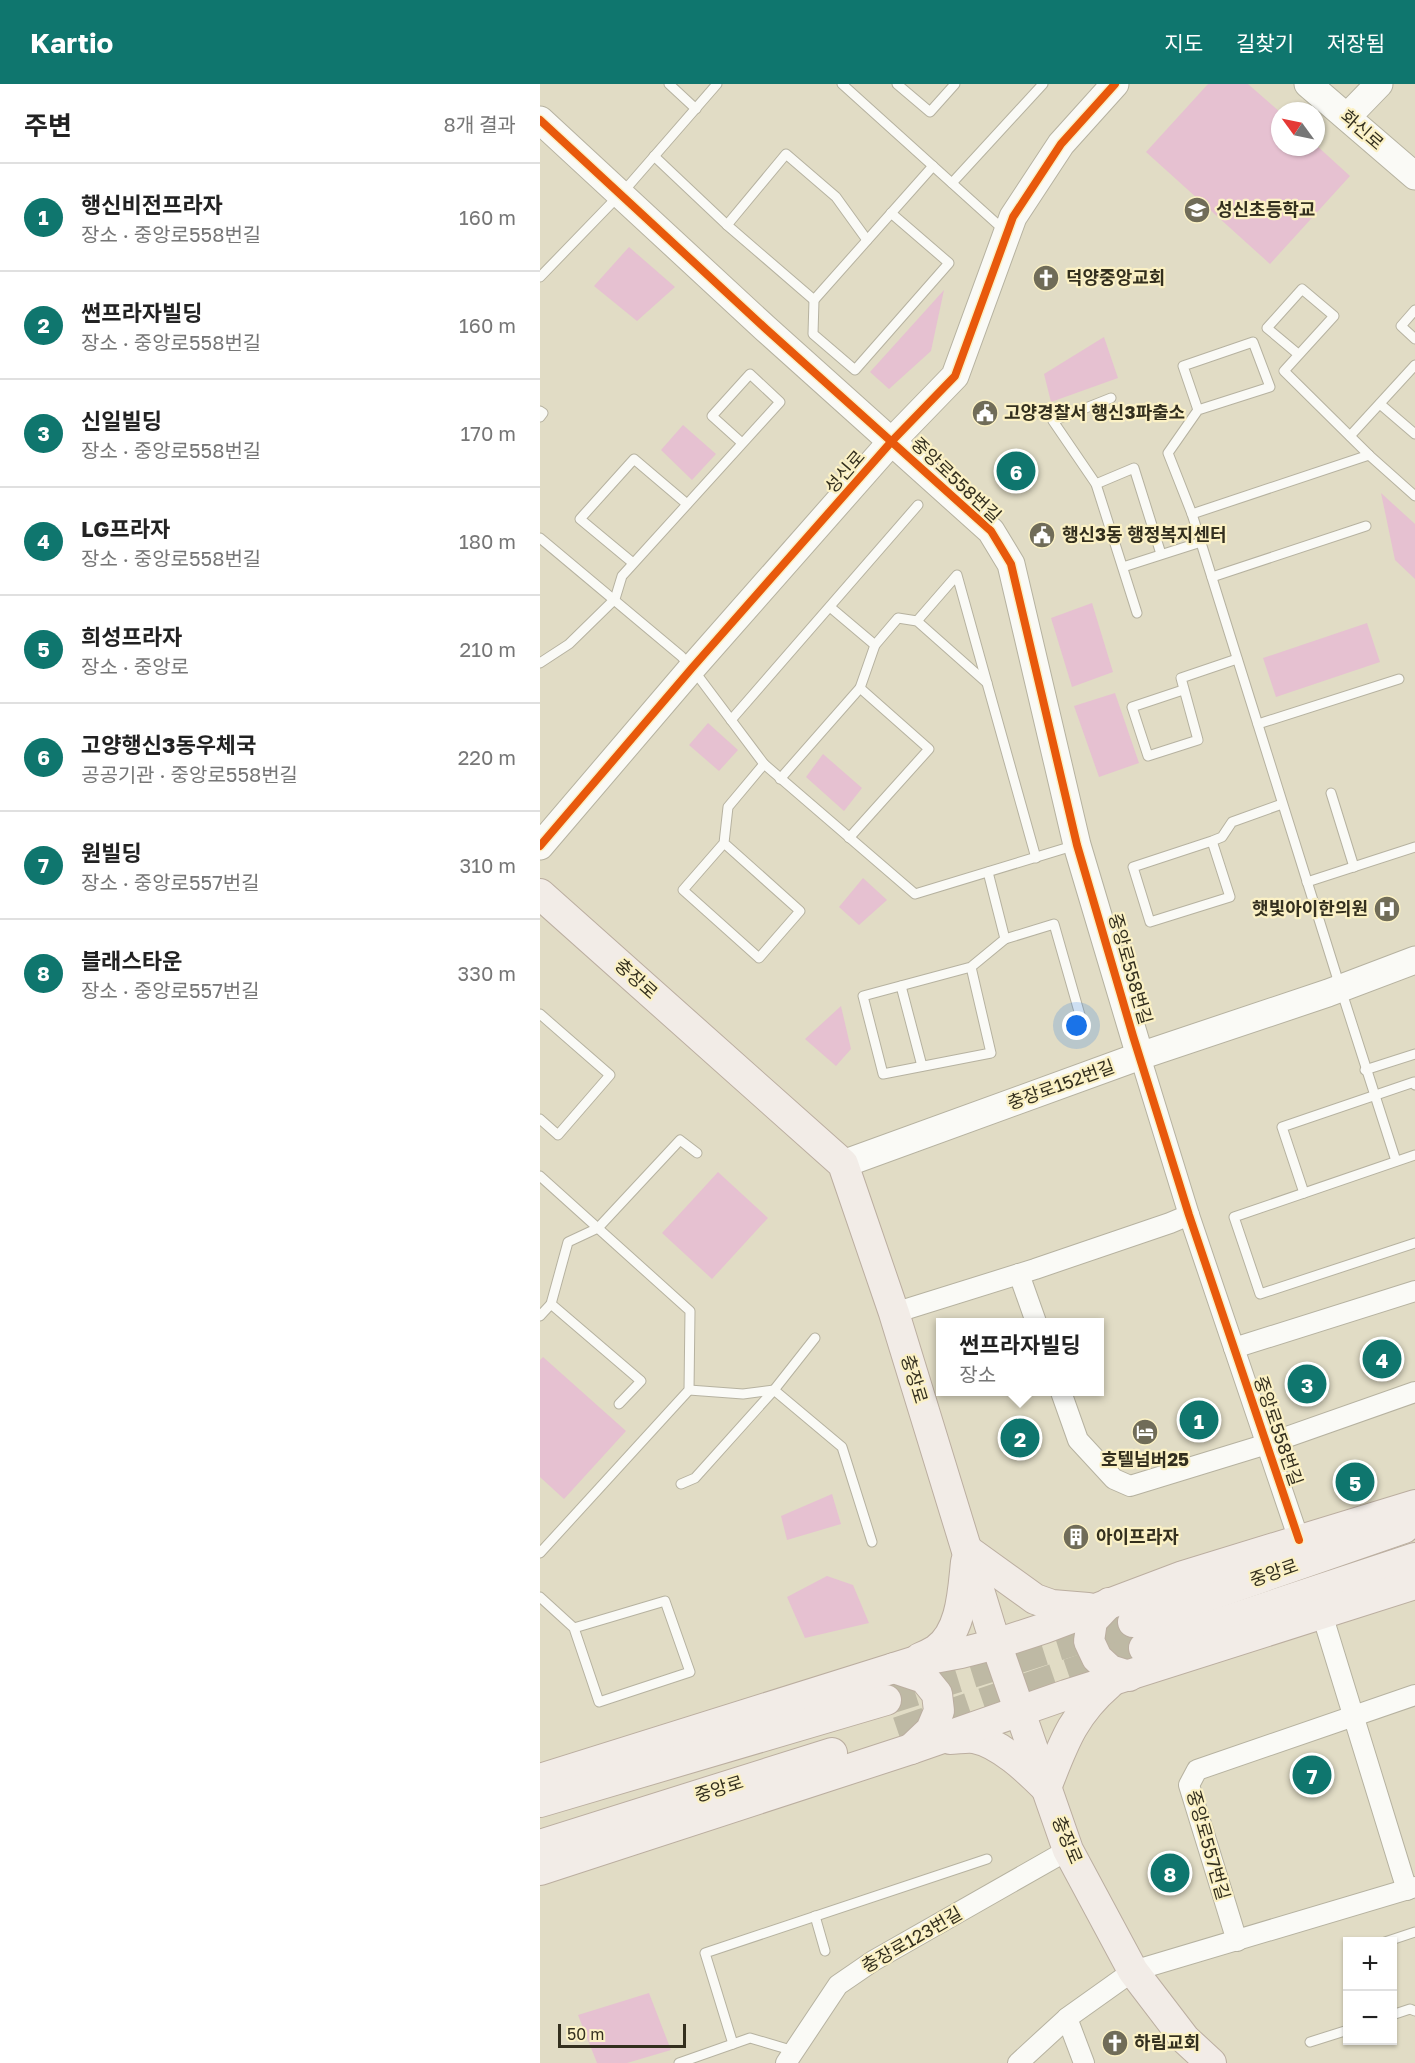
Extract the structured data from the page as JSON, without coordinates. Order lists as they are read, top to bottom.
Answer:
{
  "streets": {
    "main road": ["충장로", "중앙로"],
    "street": [
      "화신로",
      "성신로",
      "중앙로558번길",
      "충장로152번길",
      "중앙로557번길",
      "충장로123번길"
    ]
  },
  "crossings": [
    ["성신로", "중앙로558번길"],
    ["중앙로558번길", "충장로152번길"],
    ["충장로", "충장로152번길"],
    ["충장로", "충장로123번길"]
  ],
  "places": {
    "school or university": ["성신초등학교"],
    "church": ["덕양중앙교회", "하림교회"],
    "public building": ["고양경찰서 행신3파출소", "행신3동 행정복지센터"],
    "hospital": ["햇빛아이한의원"],
    "hotel": ["호텔넘버25"],
    "building": ["아이프라자"]
  },
  "scale_bar": "50 m",
  "north": "top left",
  "page": {
    "header": "Kartio",
    "nav": ["지도", "길찾기", "저장됨"],
    "heading": ["주변", "8개 결과"],
    "list": [
      {
        "mark": "1",
        "name": "행신비전프라자",
        "note": "장소 · 중앙로558번길",
        "value": "160 m"
      },
      {
        "mark": "2",
        "name": "썬프라자빌딩",
        "note": "장소 · 중앙로558번길",
        "value": "160 m"
      },
      {
        "mark": "3",
        "name": "신일빌딩",
        "note": "장소 · 중앙로558번길",
        "value": "170 m"
      },
      {
        "mark": "4",
        "name": "LG프라자",
        "note": "장소 · 중앙로558번길",
        "value": "180 m"
      },
      {
        "mark": "5",
        "name": "희성프라자",
        "note": "장소 · 중앙로",
        "value": "210 m"
      },
      {
        "mark": "6",
        "name": "고양행신3동우체국",
        "note": "공공기관 · 중앙로558번길",
        "value": "220 m"
      },
      {
        "mark": "7",
        "name": "원빌딩",
        "note": "장소 · 중앙로557번길",
        "value": "310 m"
      },
      {
        "mark": "8",
        "name": "블래스타운",
        "note": "장소 · 중앙로557번길",
        "value": "330 m"
      }
    ],
    "pins": [
      "6",
      "4",
      "3",
      "1",
      "2",
      "5",
      "7",
      "8"
    ],
    "popup": ["썬프라자빌딩", "장소"],
    "map_buttons": ["+", "−"],
    "scale": "50 m"
  }
}
